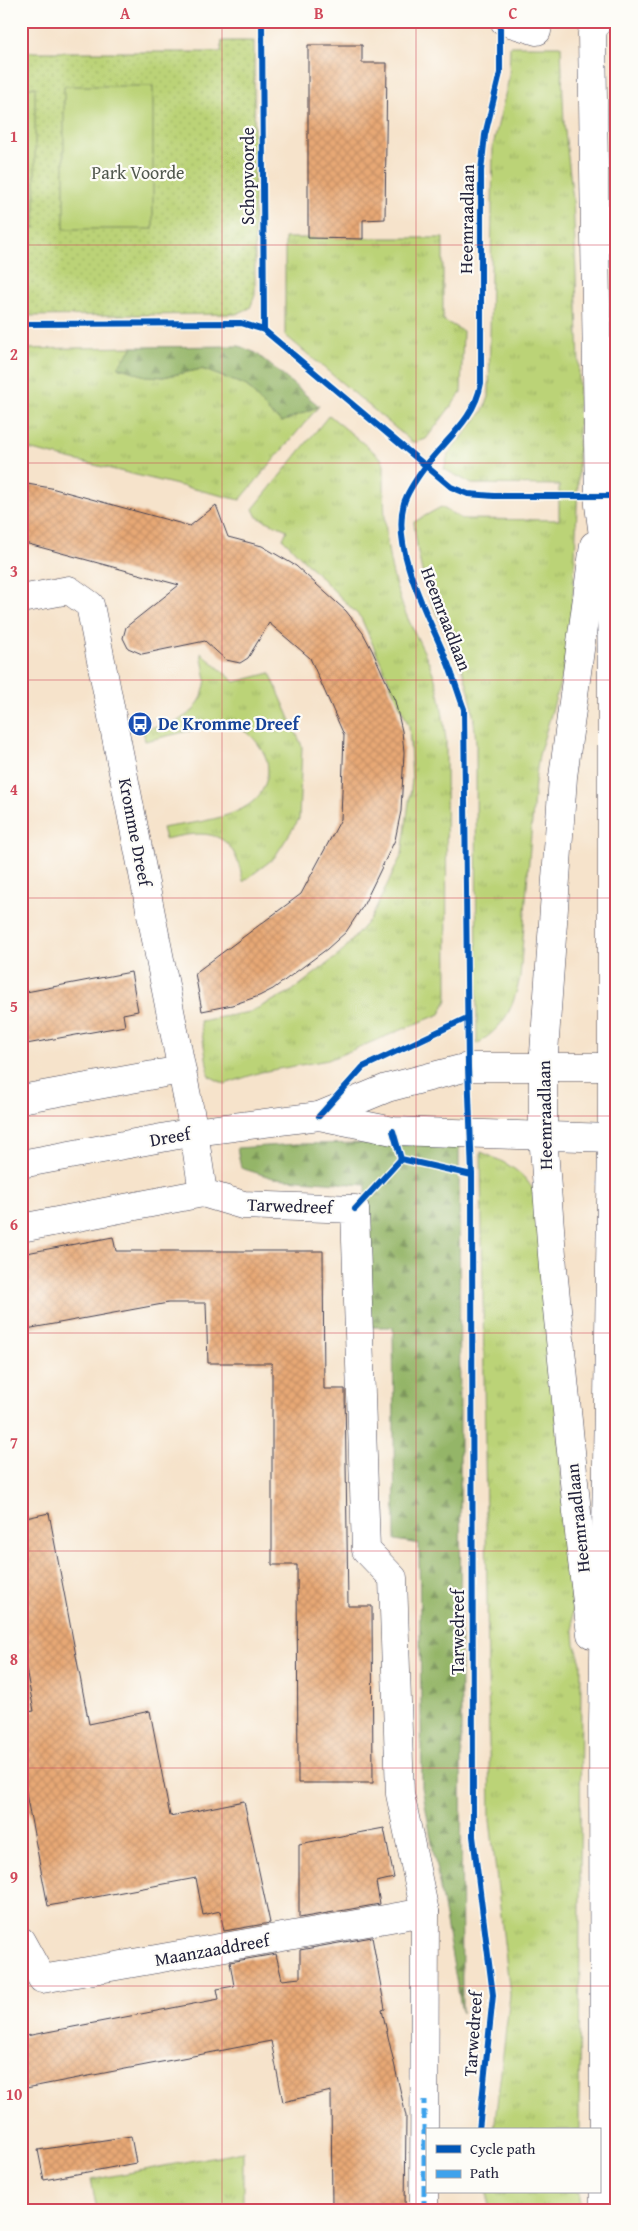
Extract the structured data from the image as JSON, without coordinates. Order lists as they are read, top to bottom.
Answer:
{
  "streets": {
    "street": [
      "Heemraadlaan",
      "Kromme Dreef",
      "Dreef",
      "Tarwedreef",
      "Maanzaaddreef"
    ],
    "cycle path": ["Schopvoorde"]
  },
  "crossings": [
    ["Heemraadlaan", "Dreef"],
    ["Kromme Dreef", "Dreef"],
    ["Tarwedreef", "Maanzaaddreef"]
  ],
  "parks": ["Park Voorde"],
  "places": {
    "bus stop": ["De Kromme Dreef"]
  },
  "legend": ["Cycle path", "Path"],
  "grid": {
    "columns": ["A", "B", "C"],
    "rows": [
      "1",
      "2",
      "3",
      "4",
      "5",
      "6",
      "7",
      "8",
      "9",
      "10"
    ]
  }
}
